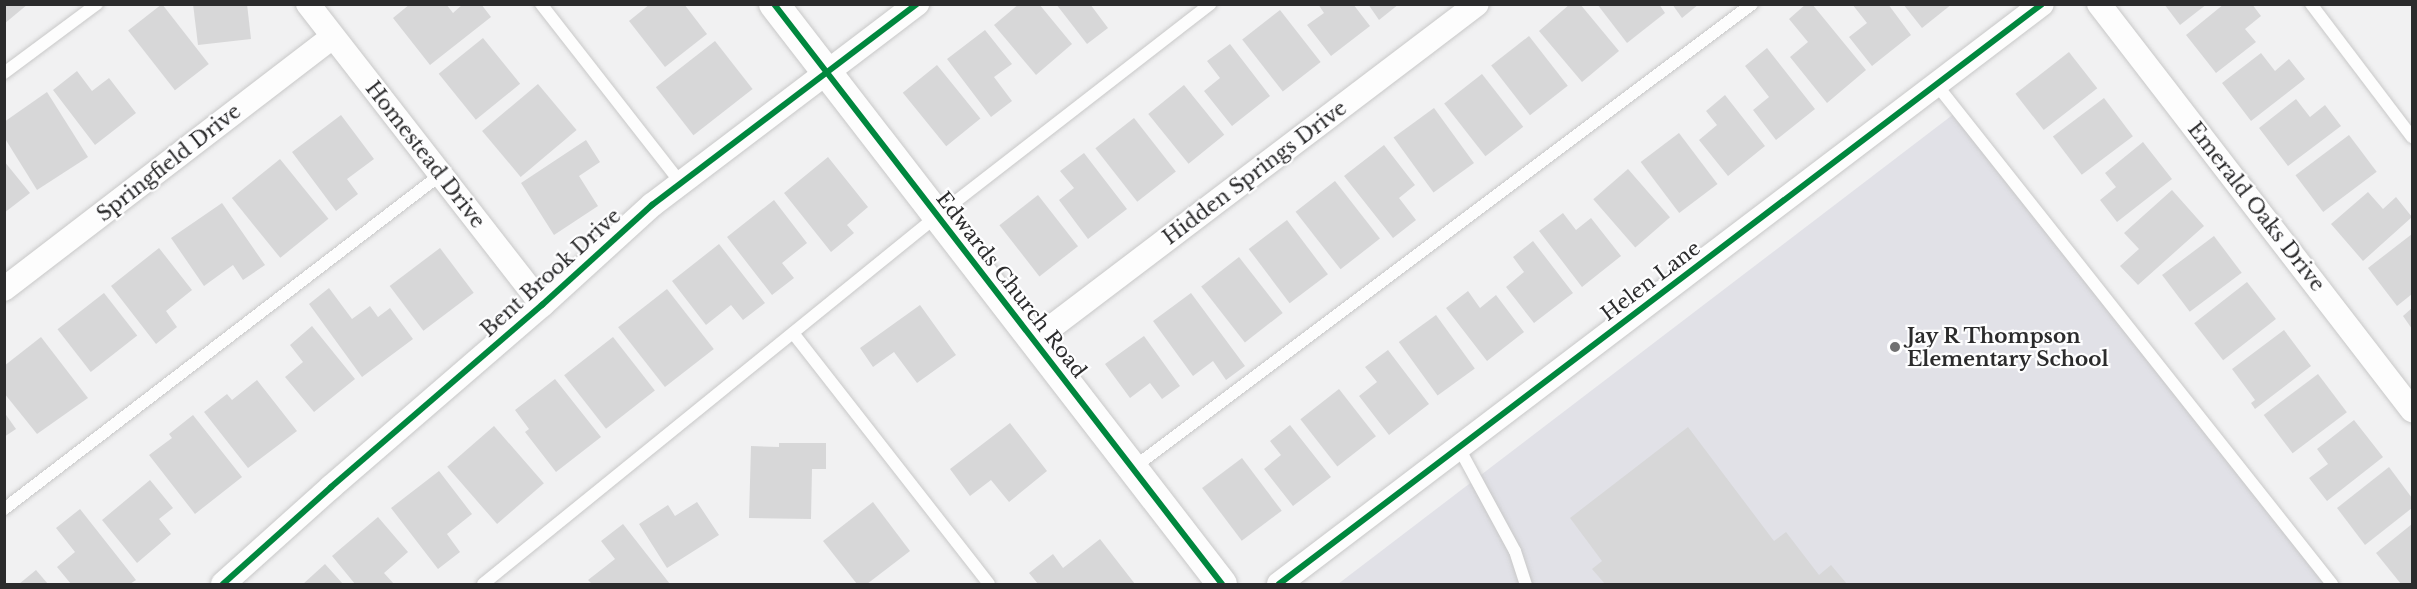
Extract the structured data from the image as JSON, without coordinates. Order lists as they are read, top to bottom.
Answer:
{
  "streets": {
    "street": [
      "Homestead Drive",
      "Springfield Drive",
      "Hidden Springs Drive",
      "Emerald Oaks Drive",
      "Bent Brook Drive",
      "Helen Lane",
      "Edwards Church Road"
    ]
  },
  "crossings": [
    ["Homestead Drive", "Springfield Drive"],
    ["Homestead Drive", "Bent Brook Drive"],
    ["Hidden Springs Drive", "Edwards Church Road"],
    ["Bent Brook Drive", "Edwards Church Road"]
  ],
  "places": ["Jay R Thompson Elementary School"]
}
